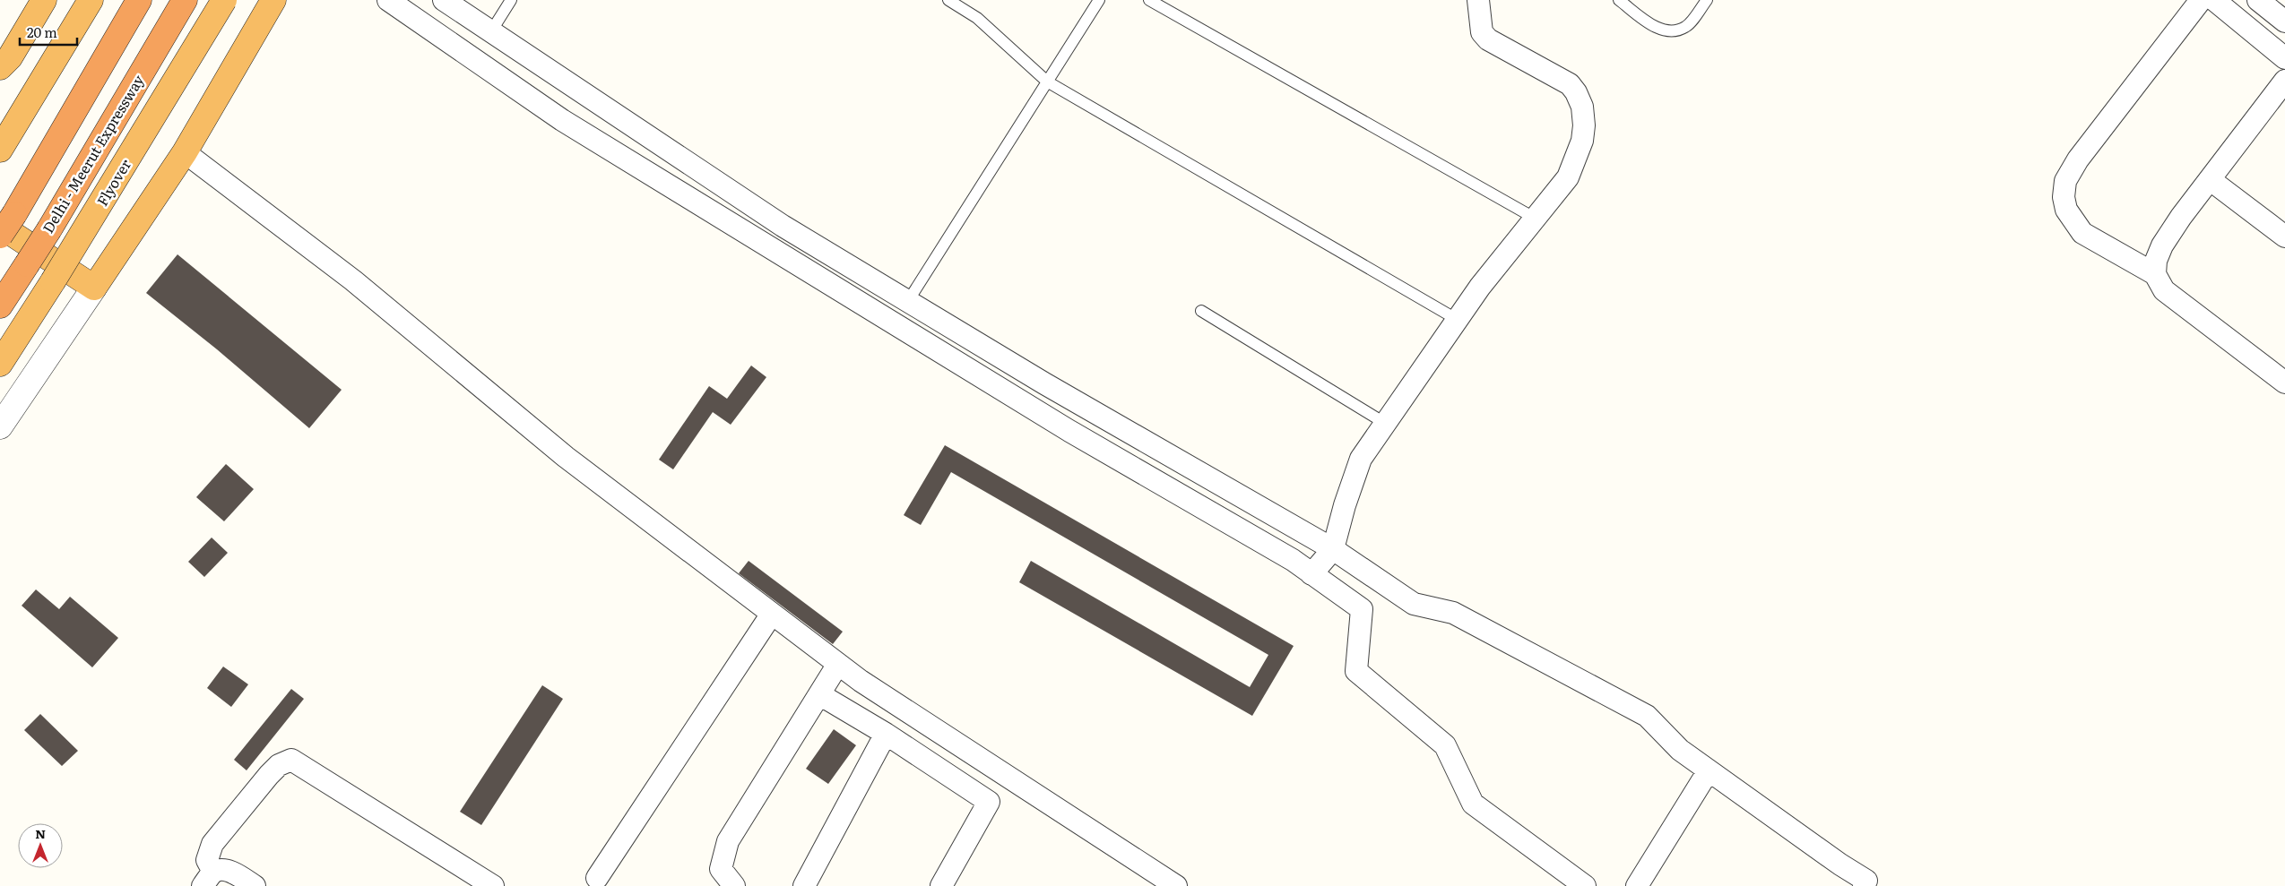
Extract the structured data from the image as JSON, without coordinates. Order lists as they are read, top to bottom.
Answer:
{
  "streets": {
    "highway": ["Delhi - Meerut Expressway", "Flyover"]
  },
  "scale_bar": "20 m",
  "north": "top"
}
